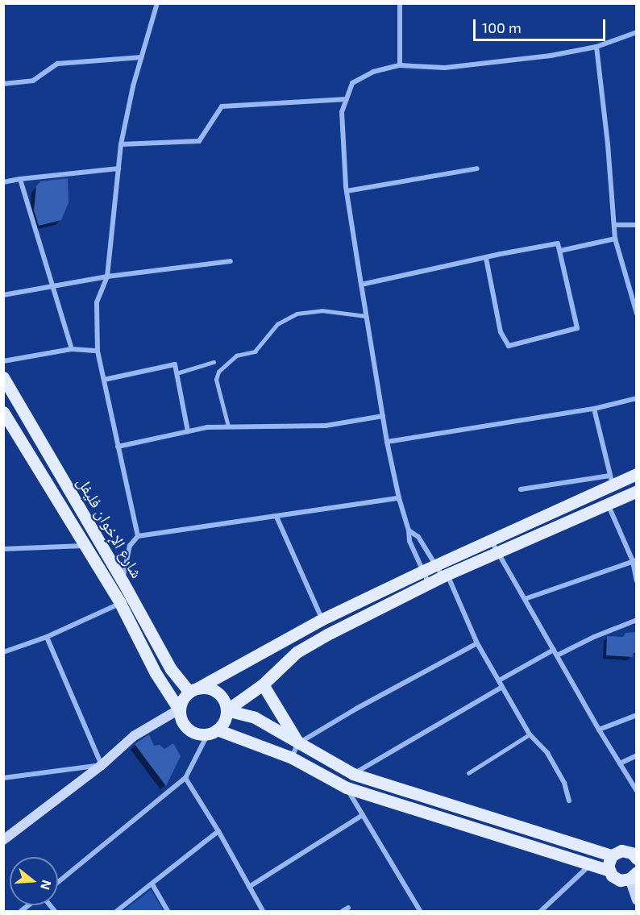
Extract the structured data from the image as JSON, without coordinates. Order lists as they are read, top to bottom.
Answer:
{
  "streets": {
    "main road": ["شارع الإخوان فليفل"]
  },
  "scale_bar": "100 m",
  "north": "right"
}
